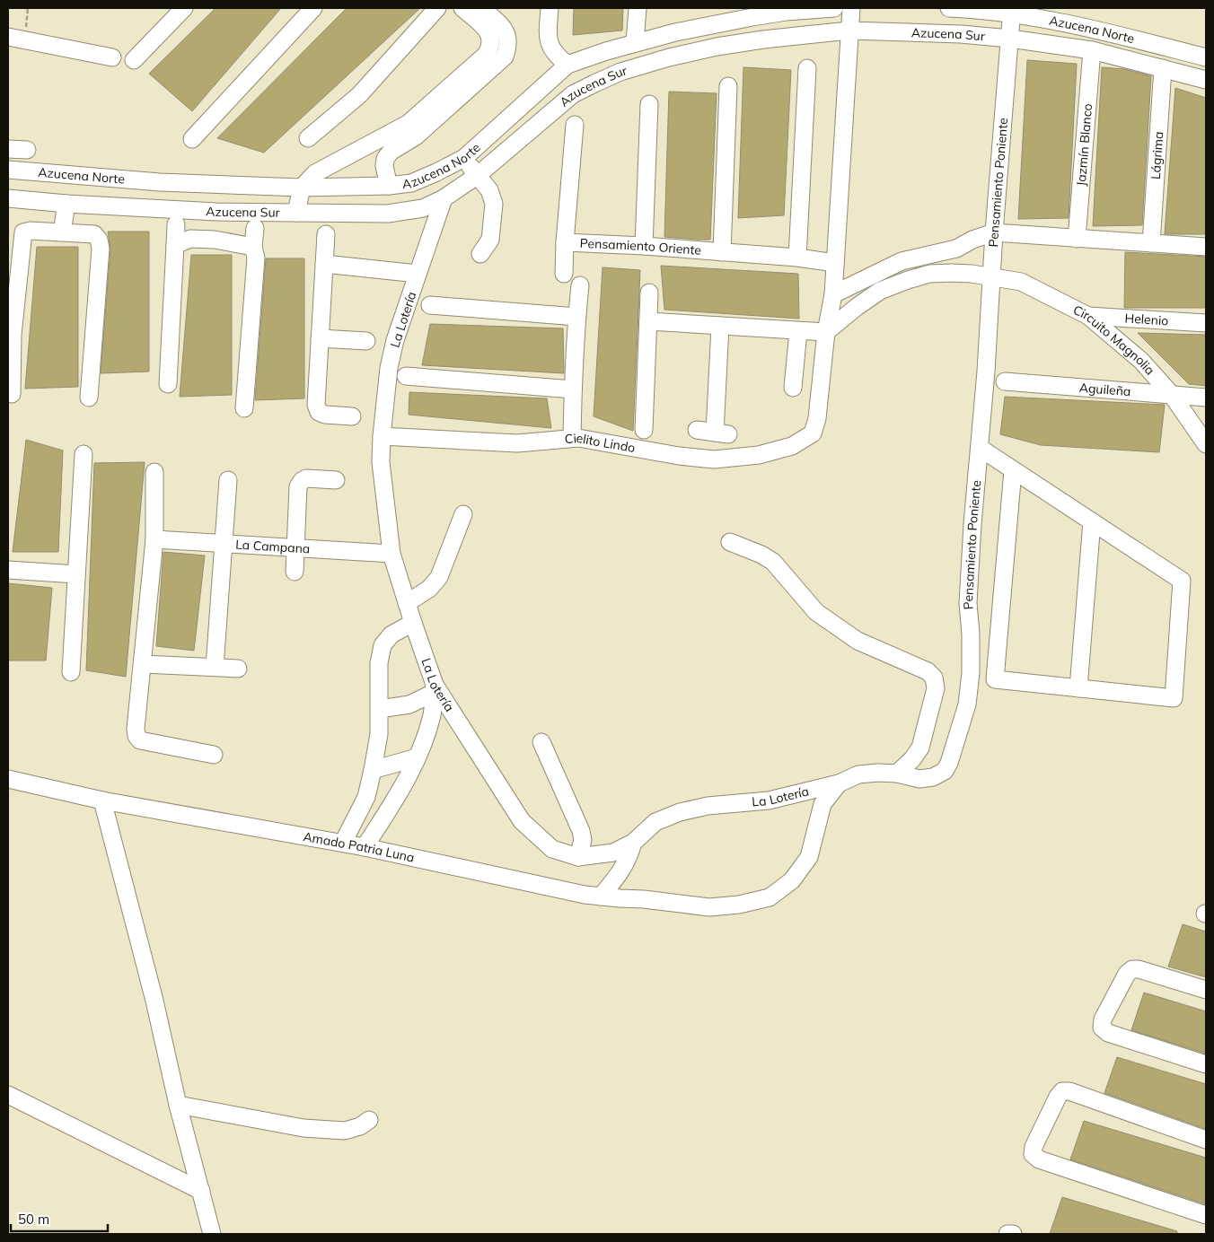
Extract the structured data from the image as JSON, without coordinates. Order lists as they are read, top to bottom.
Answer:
{
  "streets": {
    "street": [
      "Azucena Norte",
      "Azucena Sur",
      "Jazmín Blanco",
      "Lágrima",
      "Pensamiento Poniente",
      "Pensamiento Oriente",
      "La Lotería",
      "Helenio",
      "Circuito Magnolia",
      "Aguileña",
      "Cielito Lindo",
      "La Campana",
      "Amado Patria Luna"
    ]
  },
  "crossings": [
    ["Azucena Norte", "Pensamiento Poniente"],
    ["Azucena Sur", "Jazmín Blanco"],
    ["Azucena Sur", "Lágrima"],
    ["Azucena Sur", "Pensamiento Poniente"],
    ["Azucena Sur", "La Lotería"],
    ["Pensamiento Poniente", "La Lotería"],
    ["Pensamiento Poniente", "Circuito Magnolia"],
    ["Pensamiento Poniente", "Amado Patria Luna"],
    ["La Lotería", "Cielito Lindo"],
    ["La Lotería", "La Campana"],
    ["Helenio", "Circuito Magnolia"],
    ["Circuito Magnolia", "Aguileña"],
    ["Circuito Magnolia", "Cielito Lindo"]
  ],
  "scale_bar": "50 m"
}
